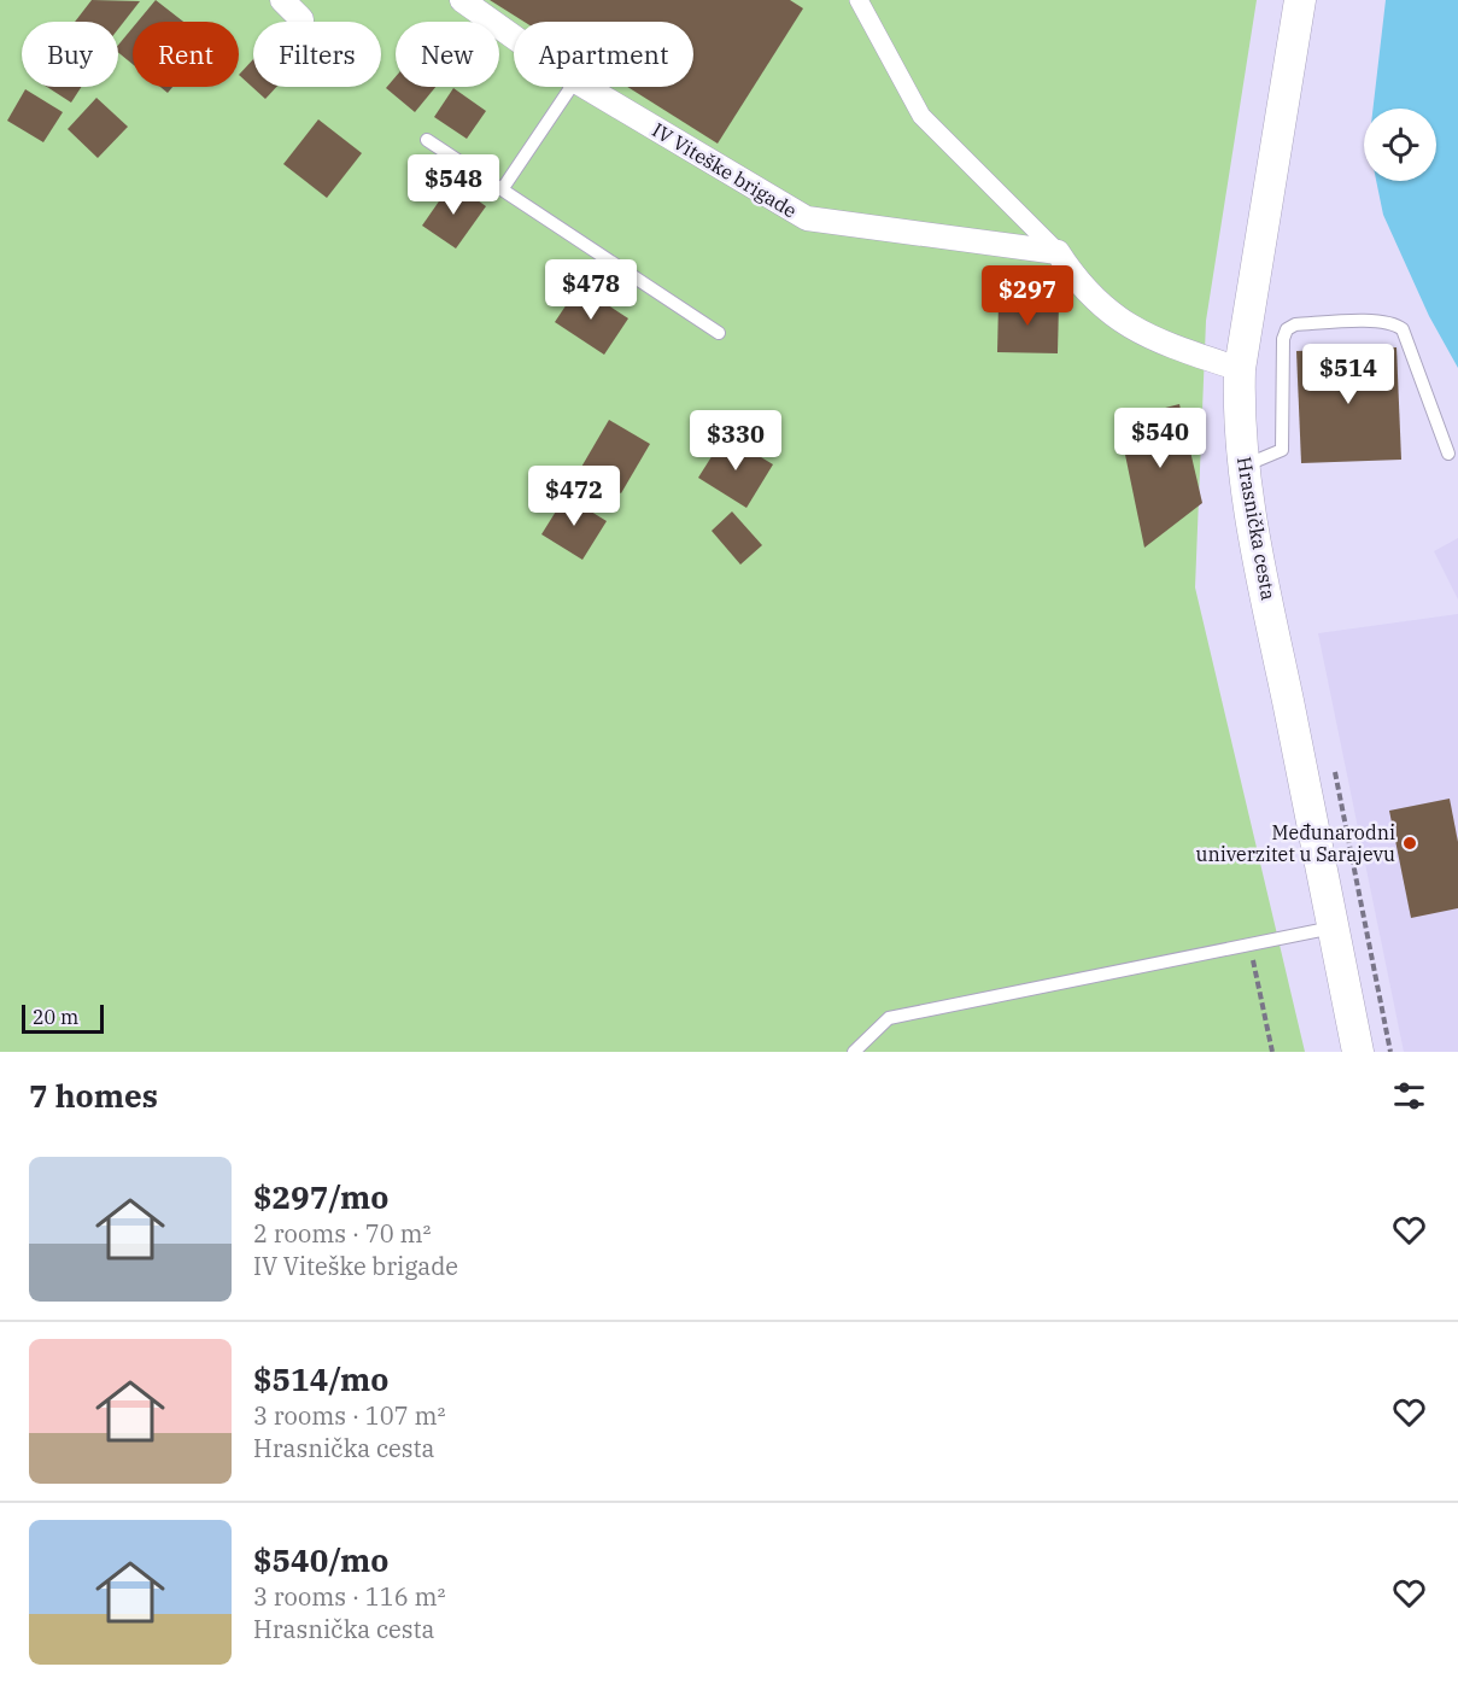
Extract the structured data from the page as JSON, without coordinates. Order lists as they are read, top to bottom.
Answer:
{
  "streets": {
    "street": ["IV Viteške brigade", "Hrasnička cesta"]
  },
  "places": ["Međunarodni univerzitet u Sarajevu"],
  "scale_bar": "20 m",
  "page": {
    "chip": [
      "Buy",
      "Rent",
      "Filters",
      "New",
      "Apartment"
    ],
    "price": [
      "$548",
      "$478",
      "$297",
      "$514",
      "$540",
      "$330",
      "$472"
    ],
    "scale": "20 m",
    "heading": "7 homes",
    "list": [
      {
        "name": "$297/mo",
        "note": "2 rooms · 70 m² · IV Viteške brigade"
      },
      {
        "name": "$514/mo",
        "note": "3 rooms · 107 m² · Hrasnička cesta"
      },
      {
        "name": "$540/mo",
        "note": "3 rooms · 116 m² · Hrasnička cesta"
      }
    ]
  }
}
